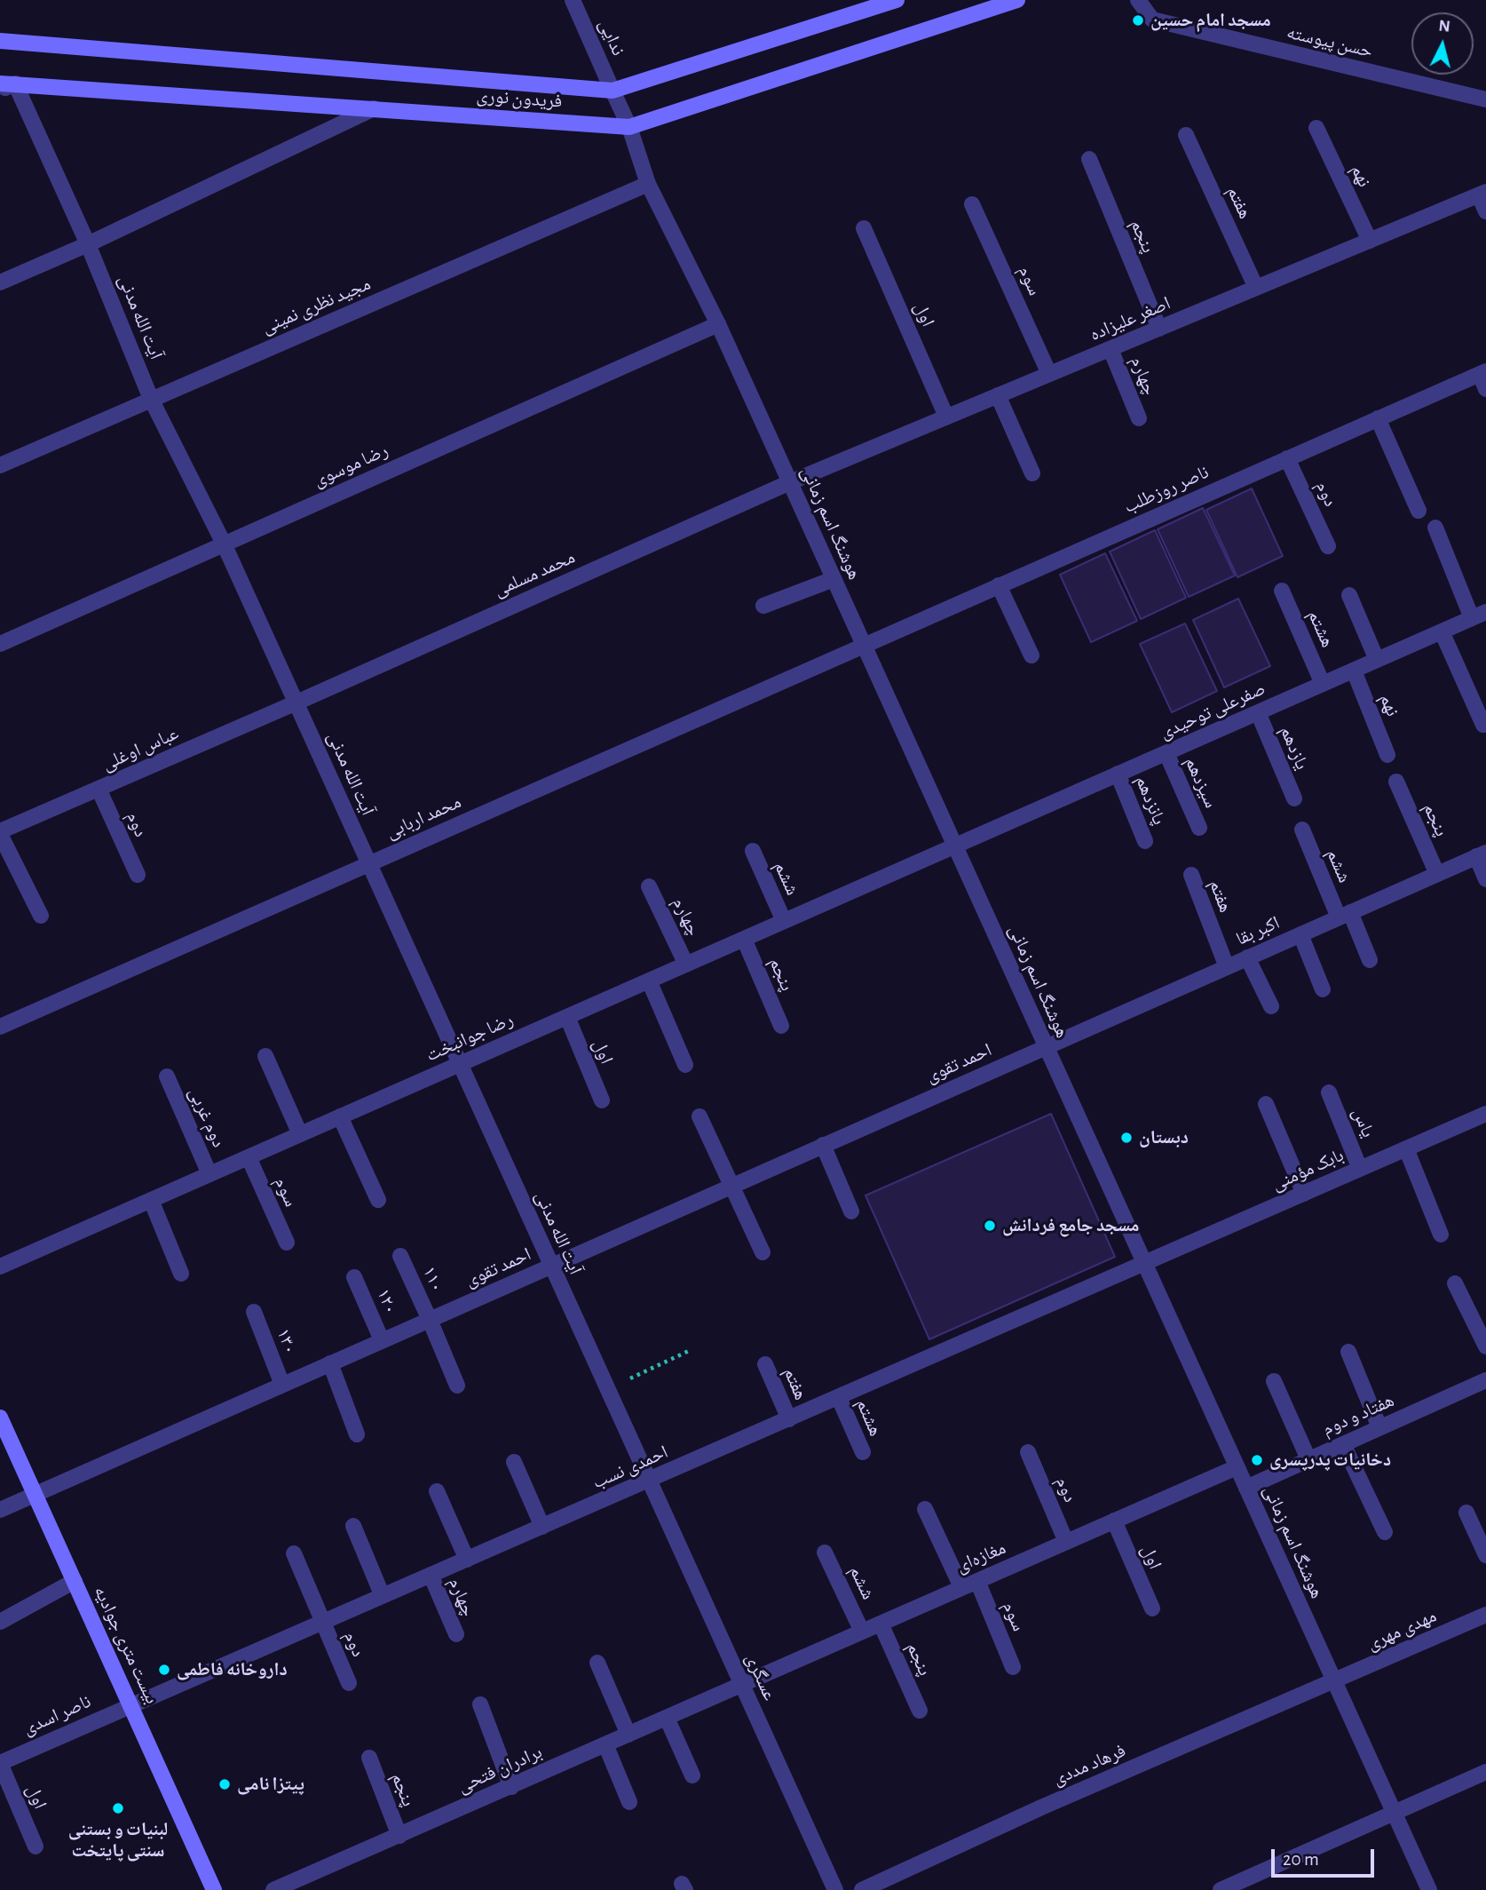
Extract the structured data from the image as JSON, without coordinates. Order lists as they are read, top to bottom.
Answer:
{
  "streets": {
    "main road": ["فریدون نوری", "بیست متری جوادیه"],
    "street": [
      "ندایی",
      "حسن پیوسته",
      "نهم",
      "هفتم",
      "پنجم",
      "سوم",
      "مجید نظری نمینی",
      "اول",
      "آیت‌ الله مدنی",
      "اصغر علیزاده",
      "چهارم",
      "رضا موسوی",
      "ناصر روزطلب",
      "دوم",
      "هوشنگ اسم زمانی",
      "محمد مسلمی",
      "هشتم",
      "صفرعلی توحیدی",
      "یازدهم",
      "عباس اوغلی",
      "سیزدهم",
      "پانزدهم",
      "محمد اربابی",
      "ششم",
      "اکبر بقا",
      "رضا جوانبخت",
      "احمد تقوی",
      "دوم غربی",
      "یاس",
      "بابک مؤمنی",
      "۱۱۰",
      "۱۲۰",
      "۱۳۰",
      "هفتاد و دوم",
      "احمدی نسب",
      "مغازه‌ای",
      "مهدی مهری",
      "عسگری",
      "ناصر اسدی",
      "فرهاد مددی",
      "برادران فتحی"
    ]
  },
  "crossings": [
    ["ندایی", "فریدون نوری"],
    ["ندایی", "هوشنگ اسم زمانی"],
    ["فریدون نوری", "آیت‌ الله مدنی"],
    ["فریدون نوری", "هوشنگ اسم زمانی"],
    ["نهم", "اصغر علیزاده"],
    ["نهم", "صفرعلی توحیدی"],
    ["هفتم", "اصغر علیزاده"],
    ["هفتم", "اکبر بقا"],
    ["هفتم", "احمدی نسب"],
    ["پنجم", "اصغر علیزاده"],
    ["پنجم", "اکبر بقا"],
    ["پنجم", "رضا جوانبخت"],
    ["پنجم", "مغازه‌ای"],
    ["پنجم", "برادران فتحی"],
    ["سوم", "اصغر علیزاده"],
    ["سوم", "رضا جوانبخت"],
    ["سوم", "مغازه‌ای"],
    ["مجید نظری نمینی", "آیت‌ الله مدنی"],
    ["مجید نظری نمینی", "هوشنگ اسم زمانی"],
    ["اول", "اصغر علیزاده"],
    ["اول", "رضا جوانبخت"],
    ["اول", "مغازه‌ای"],
    ["اول", "ناصر اسدی"],
    ["آیت‌ الله مدنی", "رضا موسوی"],
    ["آیت‌ الله مدنی", "محمد مسلمی"],
    ["آیت‌ الله مدنی", "عباس اوغلی"],
    ["آیت‌ الله مدنی", "محمد اربابی"],
    ["آیت‌ الله مدنی", "رضا جوانبخت"],
    ["آیت‌ الله مدنی", "احمد تقوی"],
    ["آیت‌ الله مدنی", "احمدی نسب"],
    ["آیت‌ الله مدنی", "عسگری"],
    ["اصغر علیزاده", "چهارم"],
    ["اصغر علیزاده", "هوشنگ اسم زمانی"],
    ["اصغر علیزاده", "محمد مسلمی"],
    ["چهارم", "رضا جوانبخت"],
    ["چهارم", "احمدی نسب"],
    ["رضا موسوی", "هوشنگ اسم زمانی"],
    ["ناصر روزطلب", "دوم"],
    ["ناصر روزطلب", "هوشنگ اسم زمانی"],
    ["ناصر روزطلب", "محمد اربابی"],
    ["دوم", "عباس اوغلی"],
    ["دوم", "احمدی نسب"],
    ["دوم", "مغازه‌ای"],
    ["هوشنگ اسم زمانی", "محمد مسلمی"],
    ["هوشنگ اسم زمانی", "صفرعلی توحیدی"],
    ["هوشنگ اسم زمانی", "محمد اربابی"],
    ["هوشنگ اسم زمانی", "اکبر بقا"],
    ["هوشنگ اسم زمانی", "رضا جوانبخت"],
    ["هوشنگ اسم زمانی", "احمد تقوی"],
    ["هوشنگ اسم زمانی", "بابک مؤمنی"],
    ["هوشنگ اسم زمانی", "هفتاد و دوم"],
    ["هوشنگ اسم زمانی", "احمدی نسب"],
    ["هوشنگ اسم زمانی", "مغازه‌ای"],
    ["هوشنگ اسم زمانی", "مهدی مهری"],
    ["هوشنگ اسم زمانی", "فرهاد مددی"],
    ["محمد مسلمی", "عباس اوغلی"],
    ["هشتم", "صفرعلی توحیدی"],
    ["هشتم", "احمدی نسب"],
    ["صفرعلی توحیدی", "یازدهم"],
    ["صفرعلی توحیدی", "سیزدهم"],
    ["صفرعلی توحیدی", "پانزدهم"],
    ["صفرعلی توحیدی", "رضا جوانبخت"],
    ["ششم", "اکبر بقا"],
    ["ششم", "رضا جوانبخت"],
    ["ششم", "مغازه‌ای"],
    ["اکبر بقا", "احمد تقوی"],
    ["رضا جوانبخت", "دوم غربی"],
    ["احمد تقوی", "۱۱۰"],
    ["احمد تقوی", "۱۲۰"],
    ["احمد تقوی", "۱۳۰"],
    ["احمد تقوی", "بیست متری جوادیه"],
    ["یاس", "بابک مؤمنی"],
    ["بابک مؤمنی", "احمدی نسب"],
    ["احمدی نسب", "بیست متری جوادیه"],
    ["احمدی نسب", "عسگری"],
    ["احمدی نسب", "ناصر اسدی"],
    ["مغازه‌ای", "عسگری"],
    ["مغازه‌ای", "برادران فتحی"],
    ["مهدی مهری", "فرهاد مددی"],
    ["بیست متری جوادیه", "ناصر اسدی"],
    ["عسگری", "برادران فتحی"]
  ],
  "places": [
    "مسجد امام حسین",
    "دبستان",
    "مسجد جامع فردانش",
    "دخانیات پدرپسری",
    "داروخانه فاطمی",
    "پیتزا نامی",
    "لبنیات و بستنی سنتی پایتخت"
  ],
  "scale_bar": "20 m",
  "north": "top"
}
